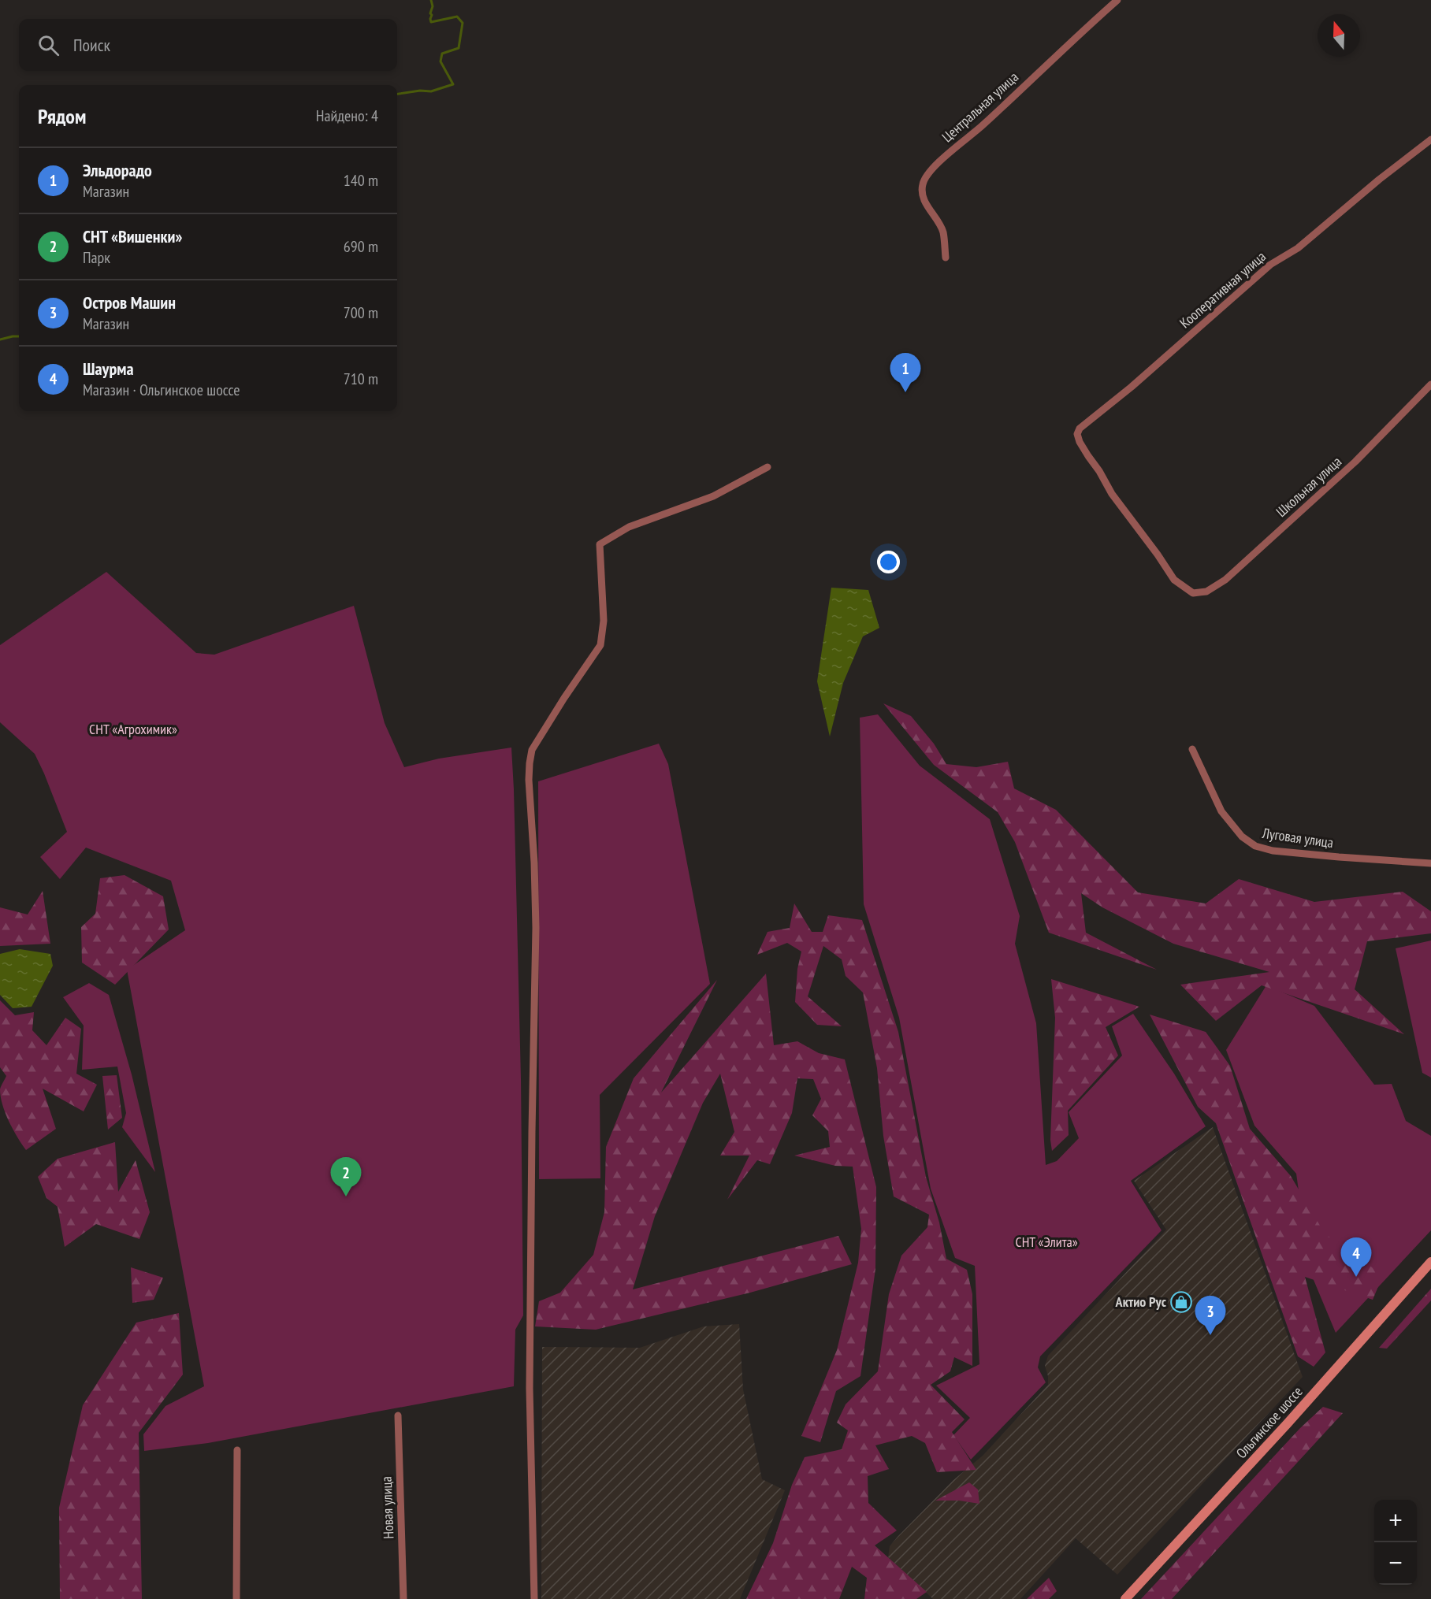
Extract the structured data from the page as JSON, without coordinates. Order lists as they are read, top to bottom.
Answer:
{
  "streets": {
    "main road": ["Ольгинское шоссе"],
    "street": [
      "Центральная улица",
      "Кооперативная улица",
      "Школьная улица",
      "Луговая улица",
      "Новая улица"
    ]
  },
  "crossings": [
    ["Кооперативная улица", "Школьная улица"]
  ],
  "parks": ["СНТ «Агрохимик»", "СНТ «Элита»"],
  "places": {
    "shop": ["Актио Рус"]
  },
  "north": "top",
  "page": {
    "search": "Поиск",
    "heading": ["Рядом", "Найдено: 4"],
    "list": [
      {
        "mark": "1",
        "name": "Эльдорадо",
        "note": "Магазин",
        "value": "140 m"
      },
      {
        "mark": "2",
        "name": "СНТ «Вишенки»",
        "note": "Парк",
        "value": "690 m"
      },
      {
        "mark": "3",
        "name": "Остров Машин",
        "note": "Магазин",
        "value": "700 m"
      },
      {
        "mark": "4",
        "name": "Шаурма",
        "note": "Магазин · Ольгинское шоссе",
        "value": "710 m"
      }
    ],
    "pins": [
      "1",
      "2",
      "4",
      "3"
    ],
    "map_buttons": ["+", "−"]
  }
}
